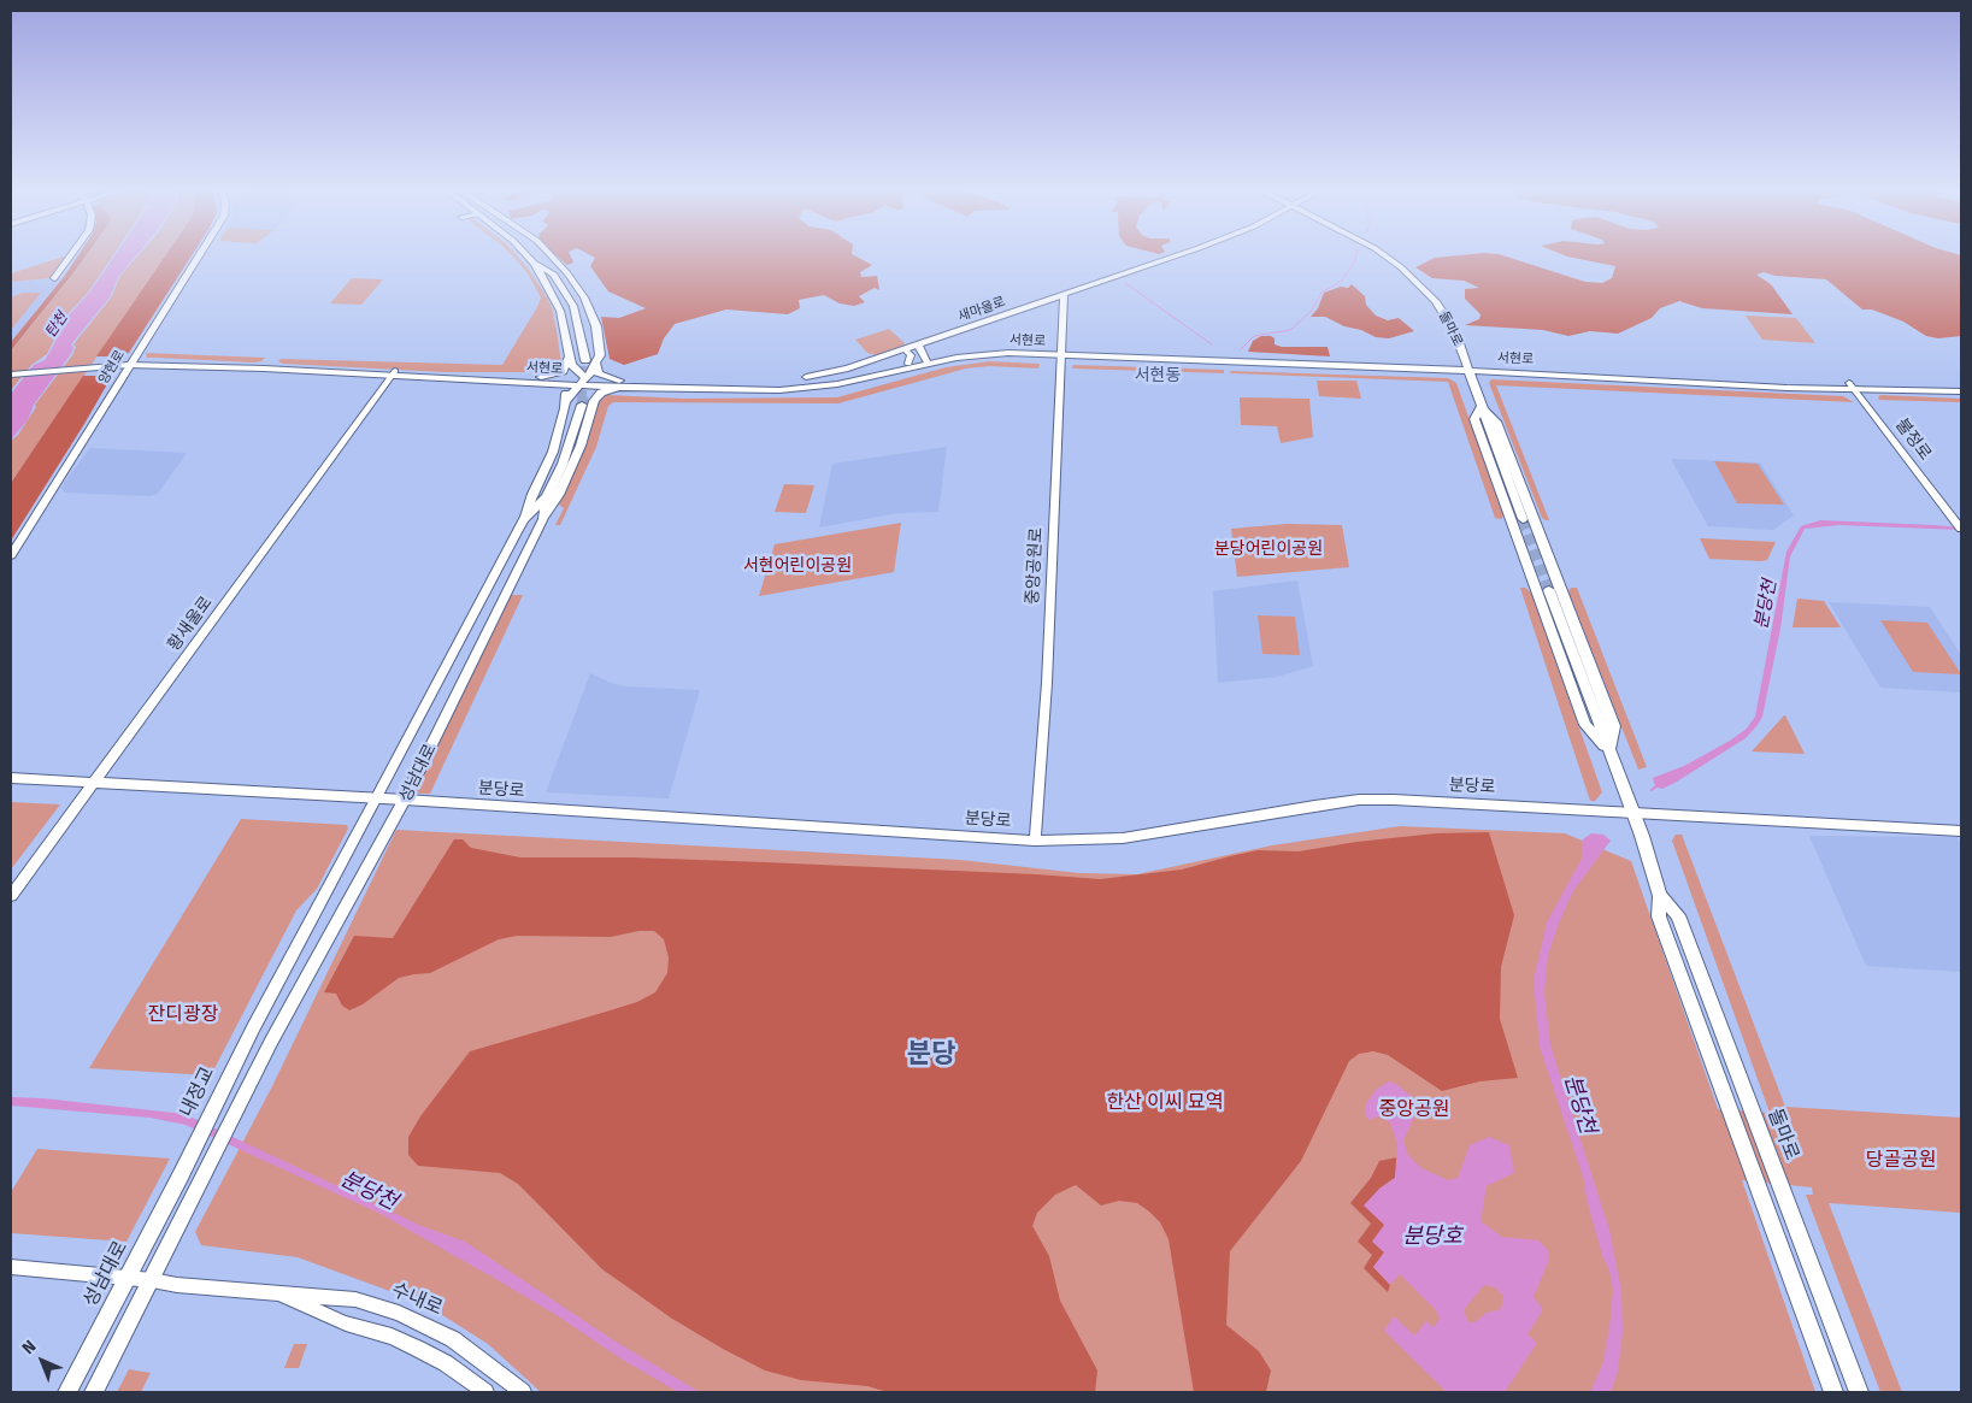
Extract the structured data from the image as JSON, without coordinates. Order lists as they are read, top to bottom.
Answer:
{
  "streets": {
    "main road": [
      "새마을로",
      "돌마로",
      "서현로",
      "양현로",
      "중앙공원로",
      "황새울로",
      "성남대로",
      "분당로",
      "내정교",
      "수내로"
    ],
    "street": ["불정로"]
  },
  "crossings": [
    ["새마을로", "중앙공원로"],
    ["돌마로", "서현로"],
    ["돌마로", "분당로"],
    ["서현로", "양현로"],
    ["서현로", "불정로"],
    ["서현로", "중앙공원로"],
    ["서현로", "황새울로"],
    ["중앙공원로", "분당로"],
    ["황새울로", "분당로"],
    ["성남대로", "분당로"],
    ["성남대로", "내정교"],
    ["성남대로", "수내로"]
  ],
  "districts": ["서현동", "분당"],
  "water": ["탄천", "분당천", "분당호"],
  "parks": [
    "분당어린이공원",
    "서현어린이공원",
    "잔디광장",
    "한산 이씨 묘역",
    "중앙공원",
    "당골공원"
  ],
  "north": "top left"
}
